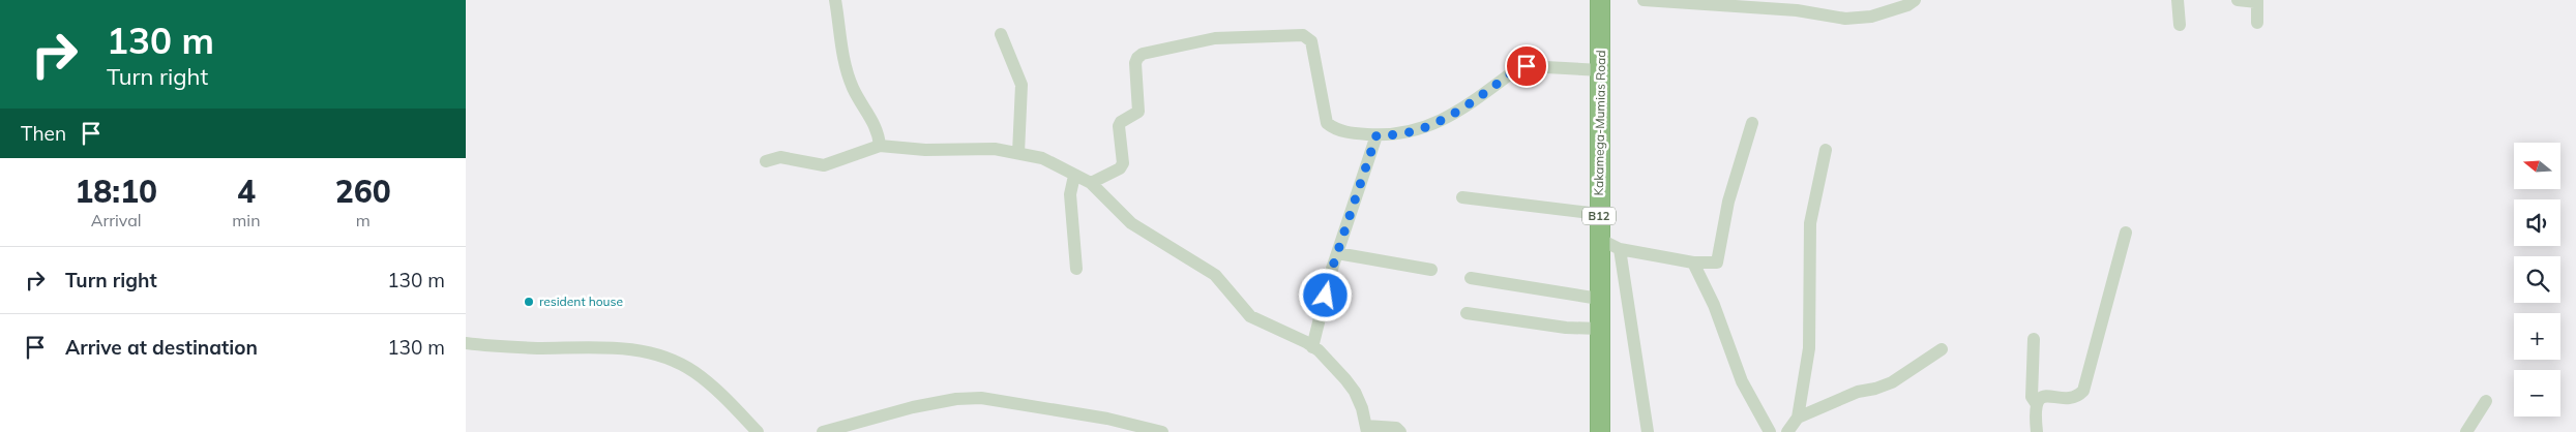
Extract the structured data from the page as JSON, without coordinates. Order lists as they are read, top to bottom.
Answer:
{
  "streets": {
    "highway": ["Kakamega-Mumias Road", "B12"]
  },
  "places": ["resident house"],
  "north": "left",
  "page": {
    "turn": ["130 m", "Turn right"],
    "then": "Then",
    "map_buttons": ["+", "−"],
    "eta": [
      "18:10",
      "Arrival",
      "4",
      "min",
      "260",
      "m"
    ],
    "list": [
      {
        "name": "Turn right",
        "value": "130 m"
      },
      {
        "name": "Arrive at destination",
        "value": "130 m"
      }
    ]
  }
}
